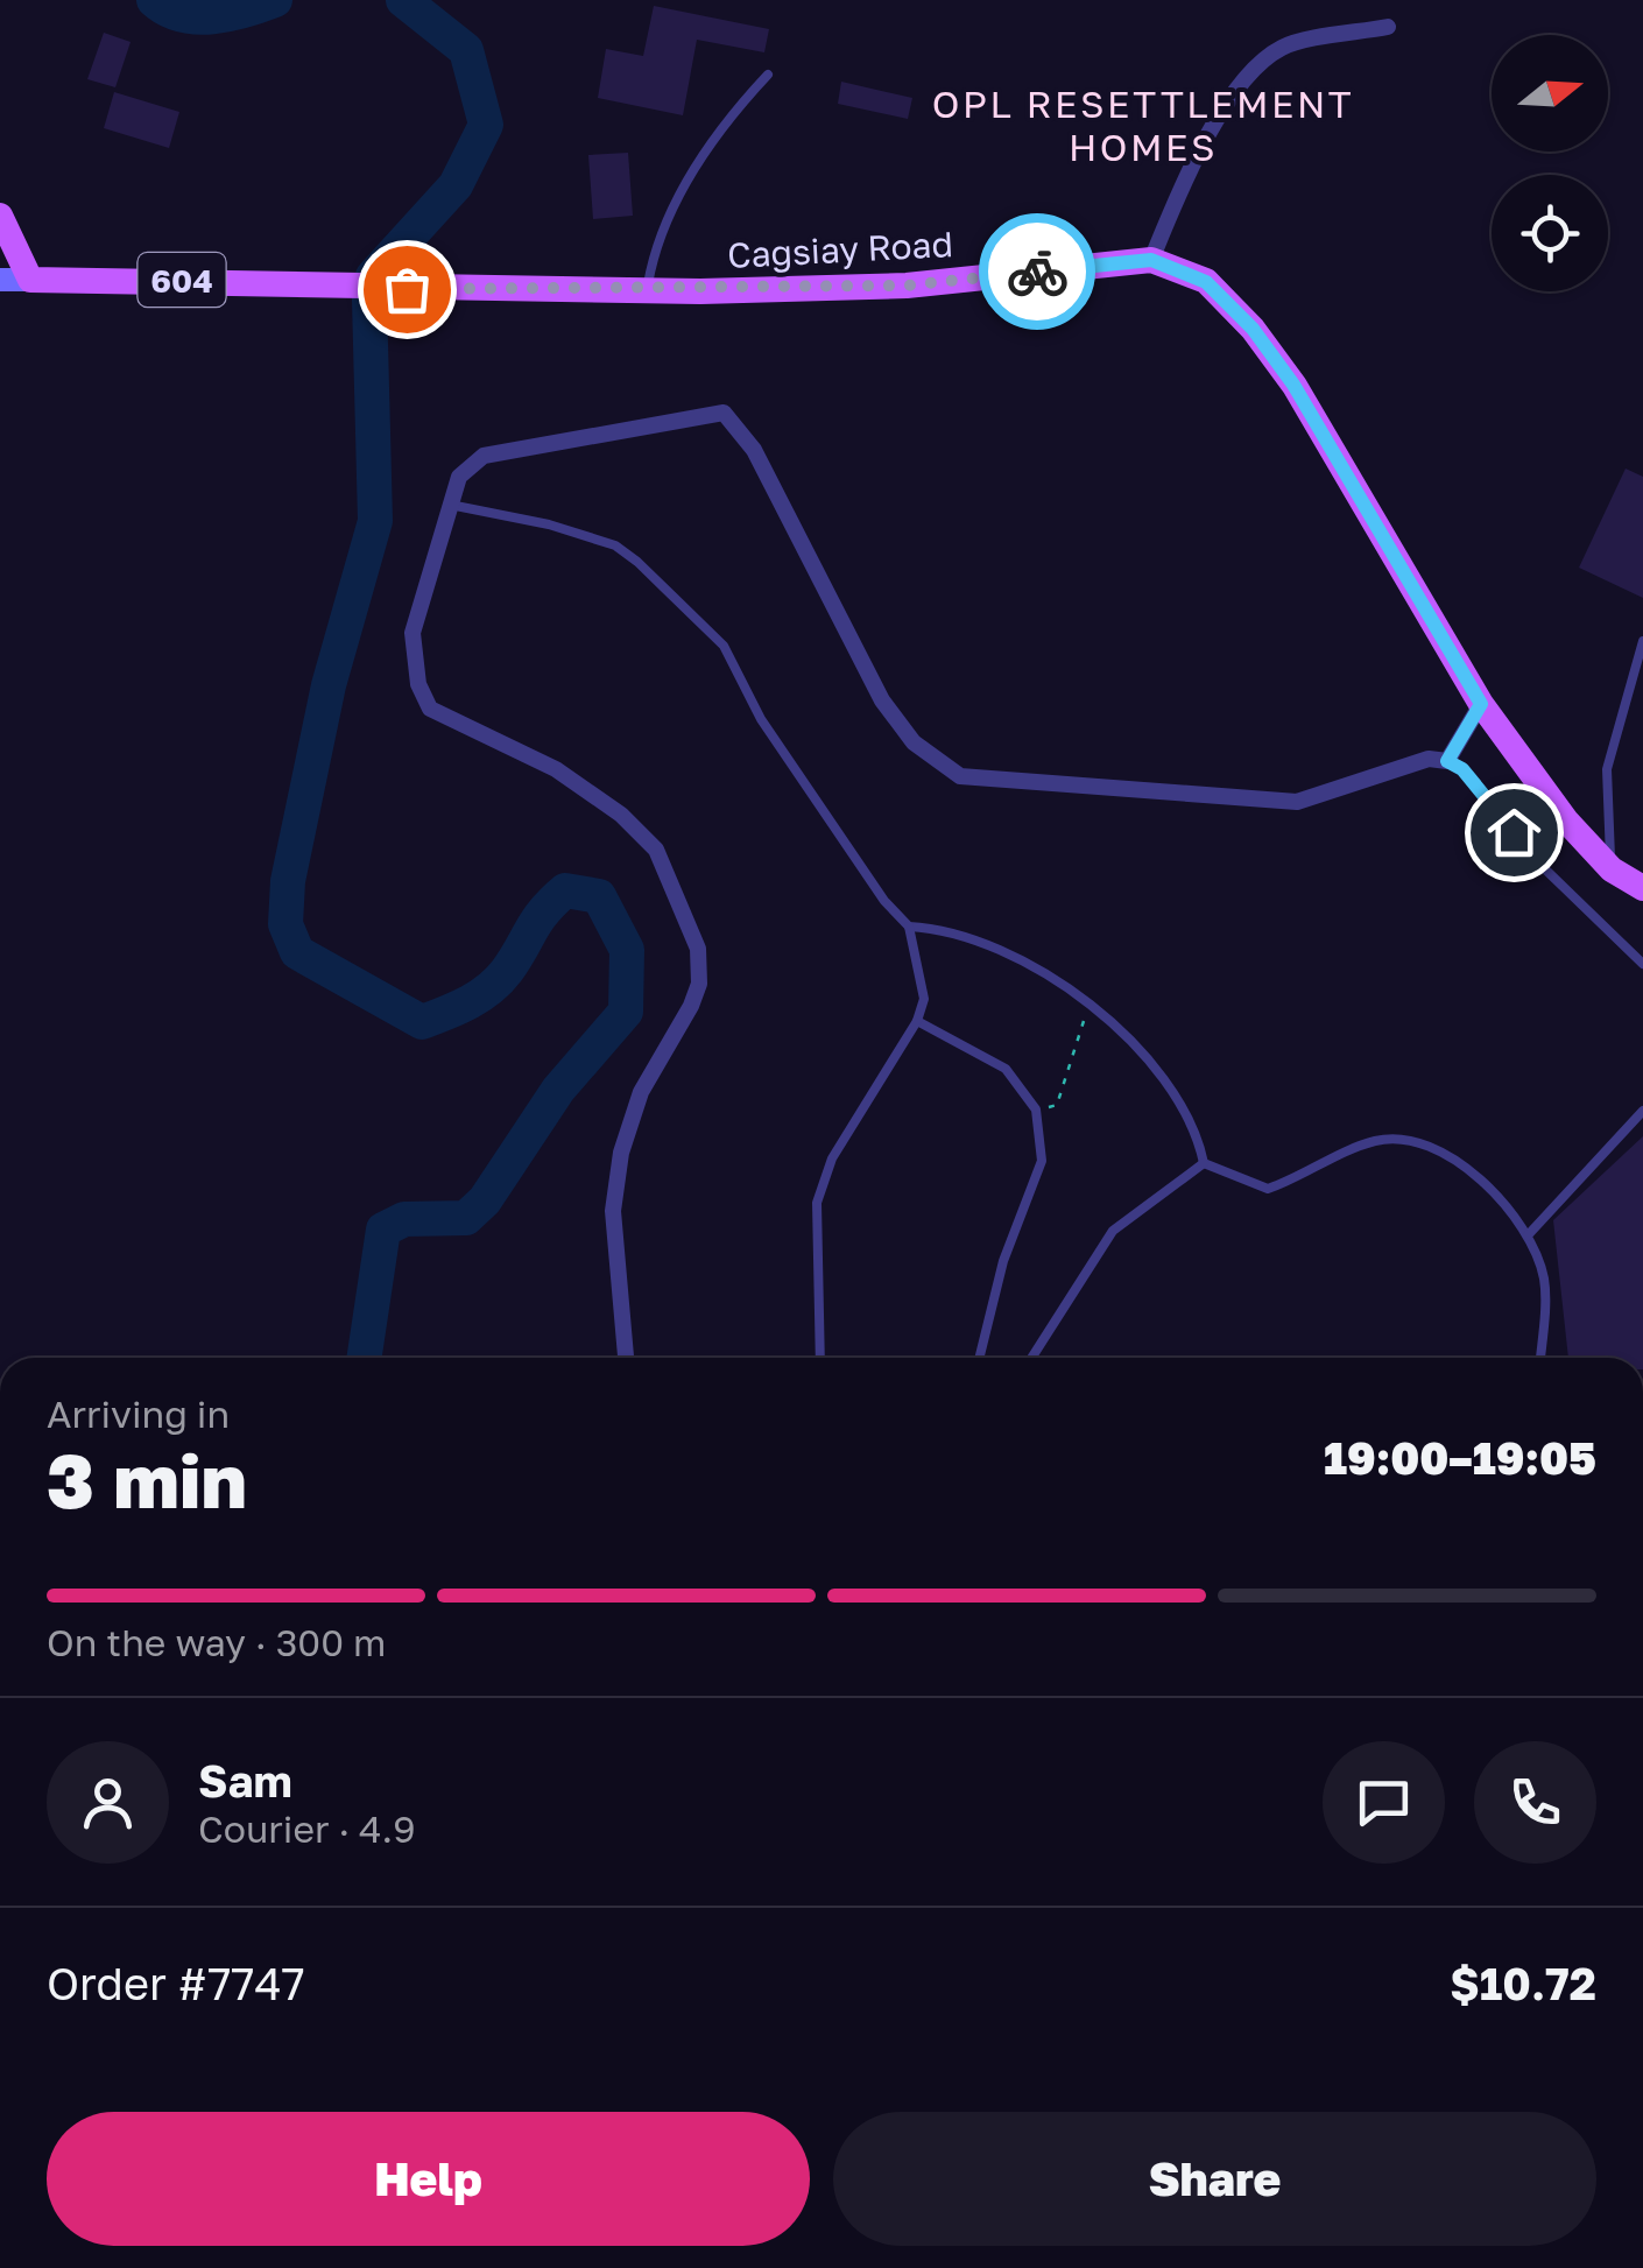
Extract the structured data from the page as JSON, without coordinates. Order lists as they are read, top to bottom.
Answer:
{
  "streets": {
    "main road": ["Cagsiay Road", "604"]
  },
  "districts": ["OPL RESETTLEMENT HOMES"],
  "north": "right",
  "page": {
    "heading": ["3 min", "Arriving in", "19:00–19:05"],
    "panel": [
      "Sam",
      "Courier · 4.9",
      "Order #7747",
      "$10.72"
    ],
    "bar": "On the way · 300 m",
    "buttons": ["Help", "Share"]
  }
}
